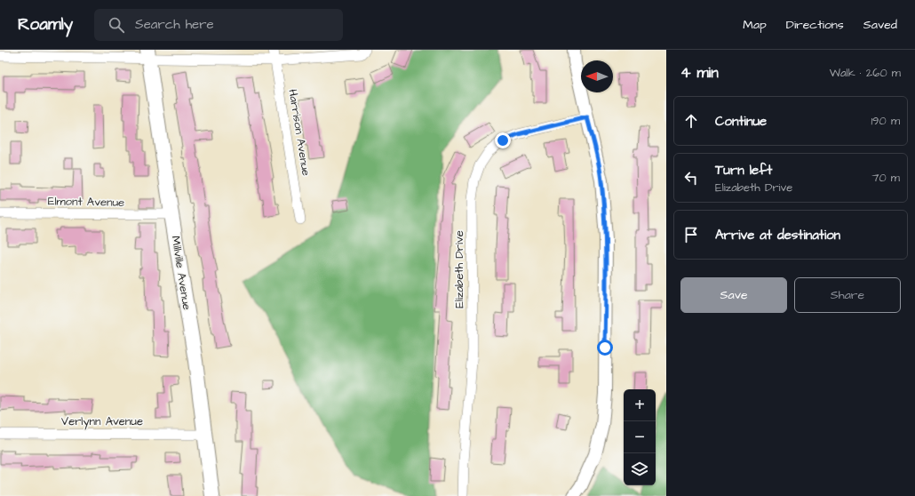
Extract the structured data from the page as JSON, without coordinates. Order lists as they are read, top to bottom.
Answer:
{
  "streets": {
    "main road": ["Millville Avenue"],
    "street": [
      "Harrison Avenue",
      "Elmont Avenue",
      "Elizabeth Drive",
      "Verlynn Avenue"
    ]
  },
  "crossings": [
    ["Elmont Avenue", "Millville Avenue"],
    ["Millville Avenue", "Verlynn Avenue"]
  ],
  "north": "left",
  "page": {
    "header": "Roamly",
    "search": "Search here",
    "nav": ["Map", "Directions", "Saved"],
    "heading": ["4 min", "Walk · 260 m"],
    "list": [
      ["Continue", "190 m"],
      ["Turn left", "Elizabeth Drive", "70 m"],
      "Arrive at destination"
    ],
    "buttons": ["Save", "Share"],
    "map_buttons": ["+", "−"]
  }
}
